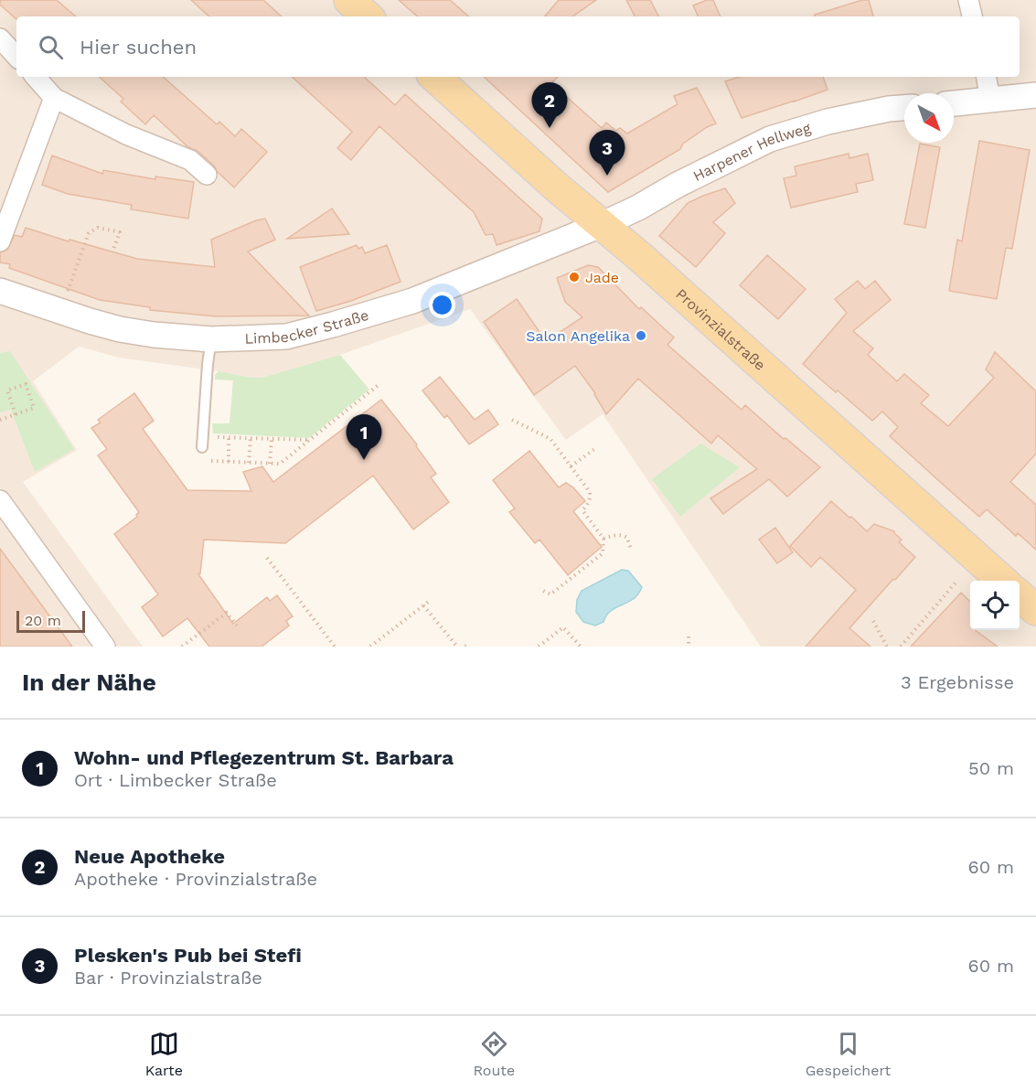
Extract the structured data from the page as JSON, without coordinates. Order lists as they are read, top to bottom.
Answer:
{
  "streets": {
    "main road": ["Provinzialstraße"],
    "street": ["Harpener Hellweg", "Limbecker Straße"]
  },
  "crossings": [
    ["Harpener Hellweg", "Limbecker Straße"],
    ["Harpener Hellweg", "Provinzialstraße"],
    ["Limbecker Straße", "Provinzialstraße"]
  ],
  "places": ["Jade", "Salon Angelika"],
  "scale_bar": "20 m",
  "north": "bottom right",
  "page": {
    "search": "Hier suchen",
    "pins": ["2", "3", "1"],
    "scale": "20 m",
    "heading": ["In der Nähe", "3 Ergebnisse"],
    "list": [
      {
        "mark": "1",
        "name": "Wohn- und Pflegezentrum St. Barbara",
        "note": "Ort · Limbecker Straße",
        "value": "50 m"
      },
      {
        "mark": "2",
        "name": "Neue Apotheke",
        "note": "Apotheke · Provinzialstraße",
        "value": "60 m"
      },
      {
        "mark": "3",
        "name": "Plesken's Pub bei Stefi",
        "note": "Bar · Provinzialstraße",
        "value": "60 m"
      }
    ],
    "nav": ["Karte", "Route", "Gespeichert"]
  }
}
